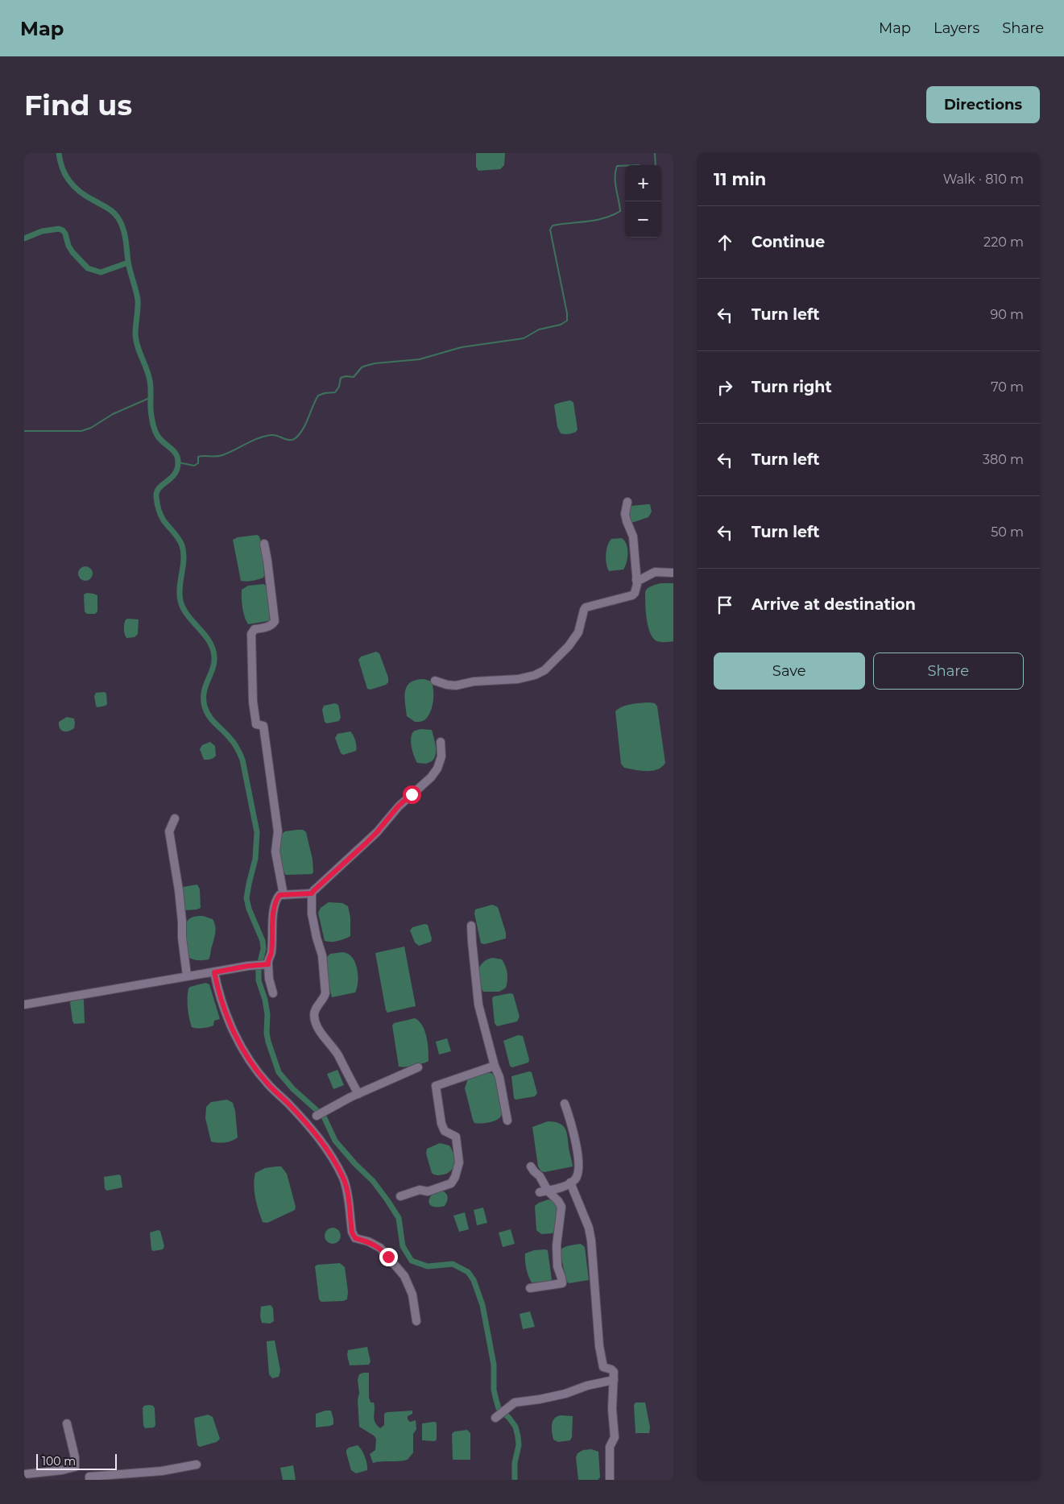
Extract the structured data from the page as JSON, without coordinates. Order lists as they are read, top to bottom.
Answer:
{
  "scale_bar": "100 m",
  "page": {
    "header": "Map",
    "nav": ["Map", "Layers", "Share"],
    "buttons": [
      "Directions",
      ["Save", "Share"]
    ],
    "title": "Find us",
    "heading": ["11 min", "Walk · 810 m"],
    "map_buttons": ["+", "−"],
    "list": [
      ["Continue", "220 m"],
      ["Turn left", "90 m"],
      ["Turn right", "70 m"],
      ["Turn left", "380 m"],
      ["Turn left", "50 m"],
      "Arrive at destination"
    ],
    "scale": "100 m"
  }
}
